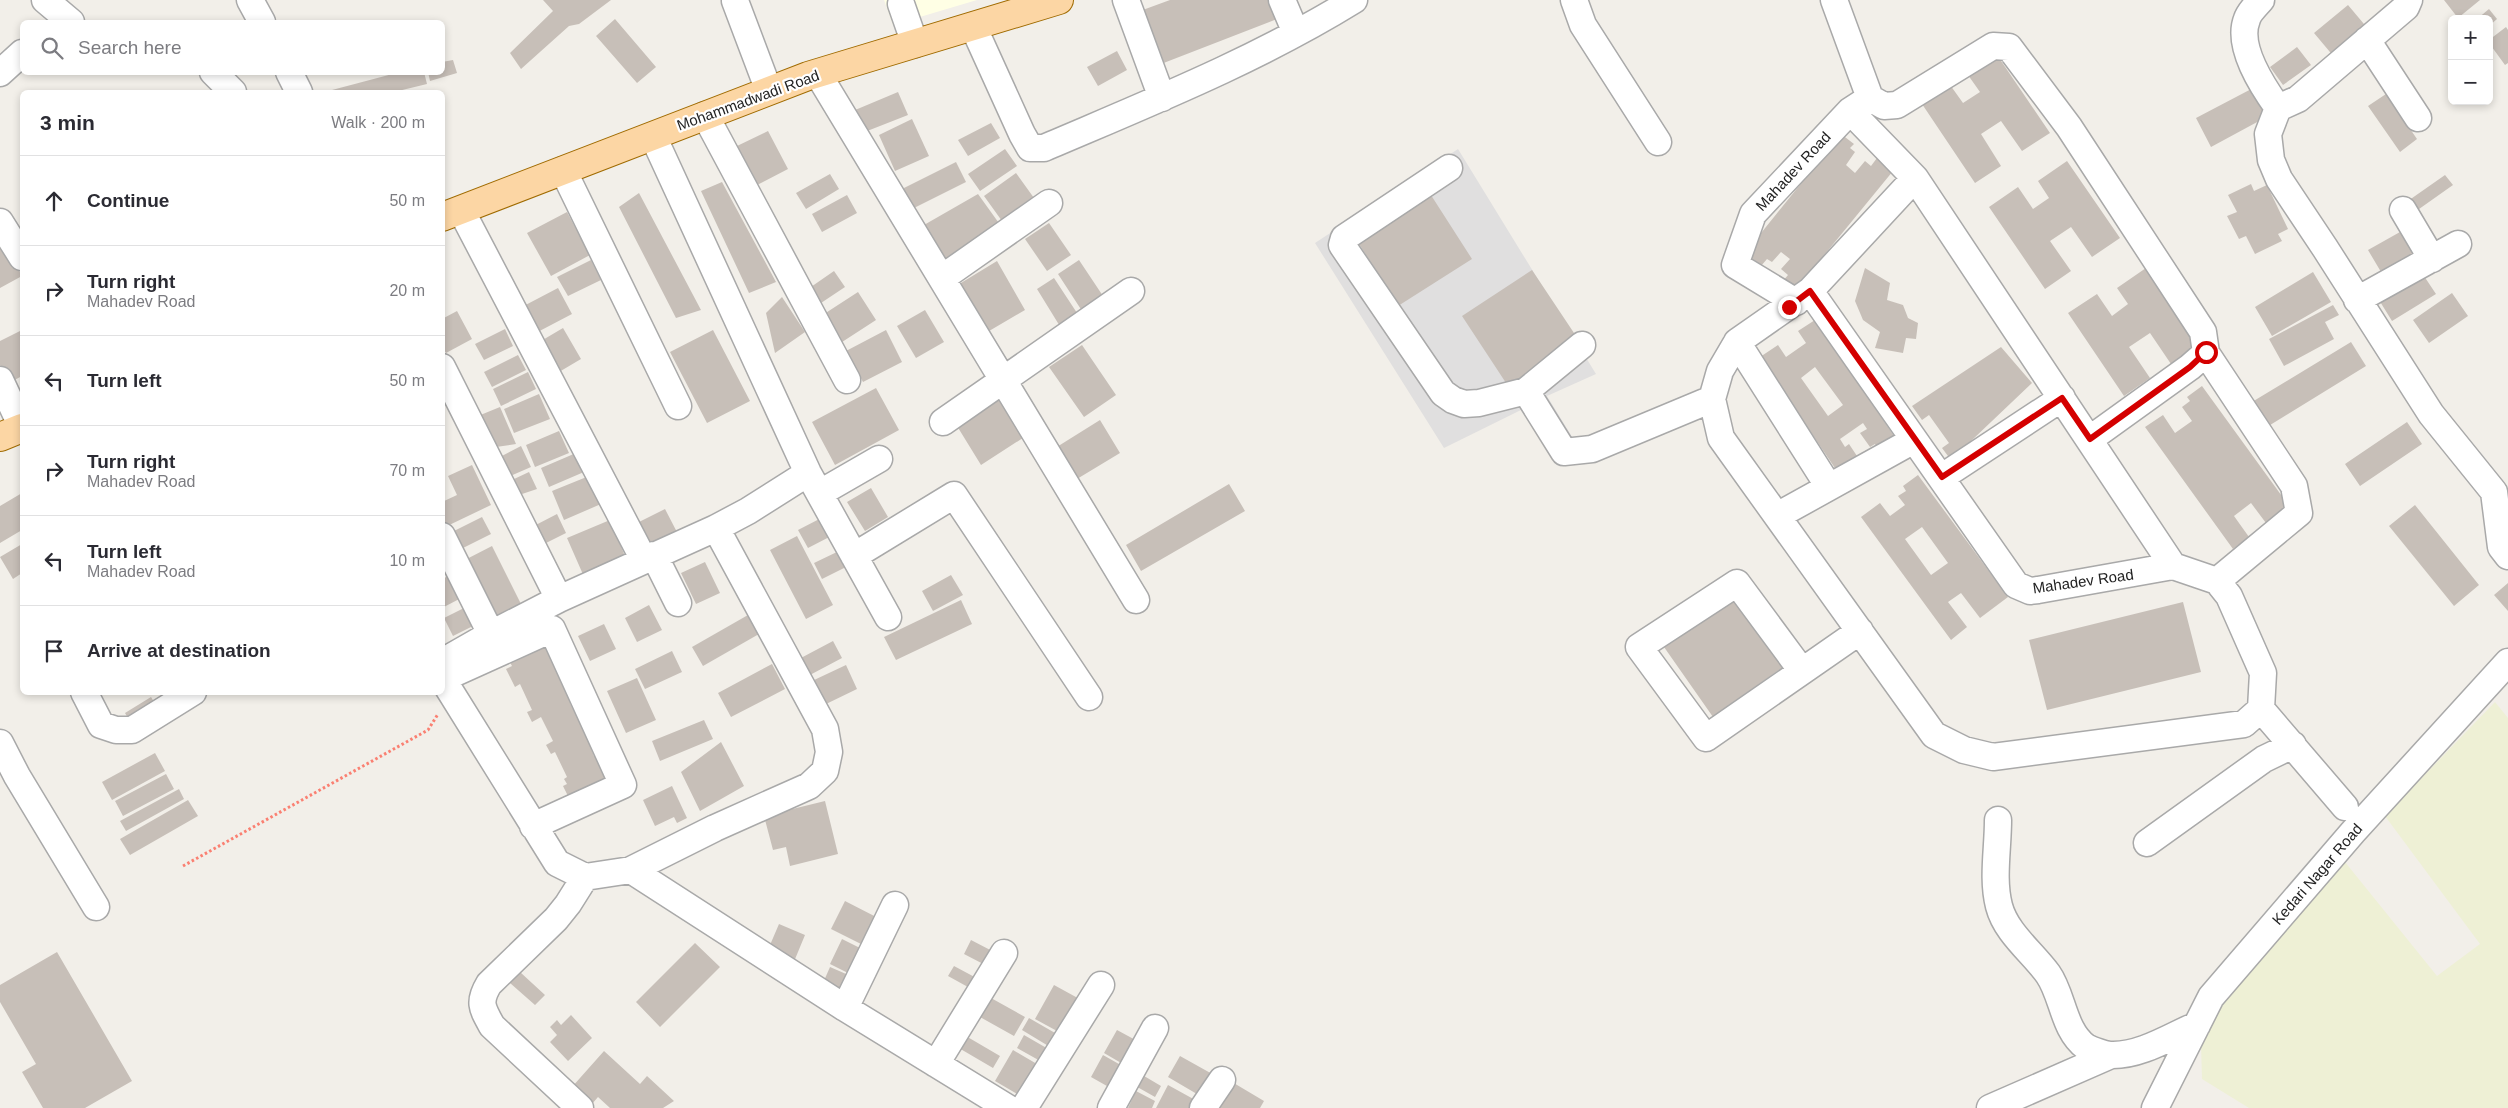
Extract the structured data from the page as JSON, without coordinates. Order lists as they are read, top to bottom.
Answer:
{
  "streets": {
    "main road": ["Mohammadwadi Road"],
    "street": ["Mahadev Road", "Kedari Nagar Road"]
  },
  "page": {
    "map_buttons": ["+", "−"],
    "search": "Search here",
    "heading": ["3 min", "Walk · 200 m"],
    "list": [
      ["Continue", "50 m"],
      ["Turn right", "Mahadev Road", "20 m"],
      ["Turn left", "50 m"],
      ["Turn right", "Mahadev Road", "70 m"],
      ["Turn left", "Mahadev Road", "10 m"],
      "Arrive at destination"
    ]
  }
}
